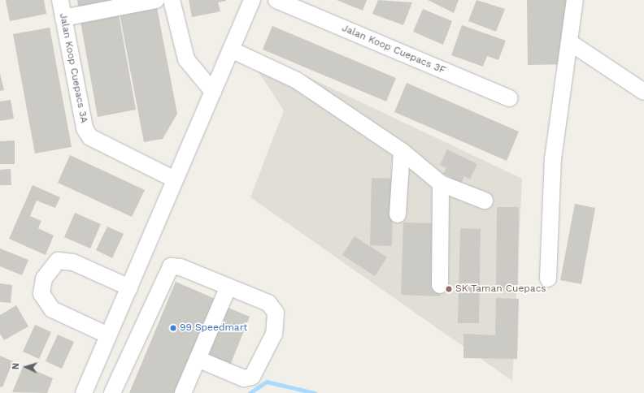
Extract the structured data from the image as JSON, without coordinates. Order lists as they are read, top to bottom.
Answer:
{
  "streets": {
    "street": ["Jalan Koop Cuepacs 3F", "Jalan Koop Cuepacs 3A"]
  },
  "places": ["SK Taman Cuepacs", "99 Speedmart"],
  "north": "left"
}
